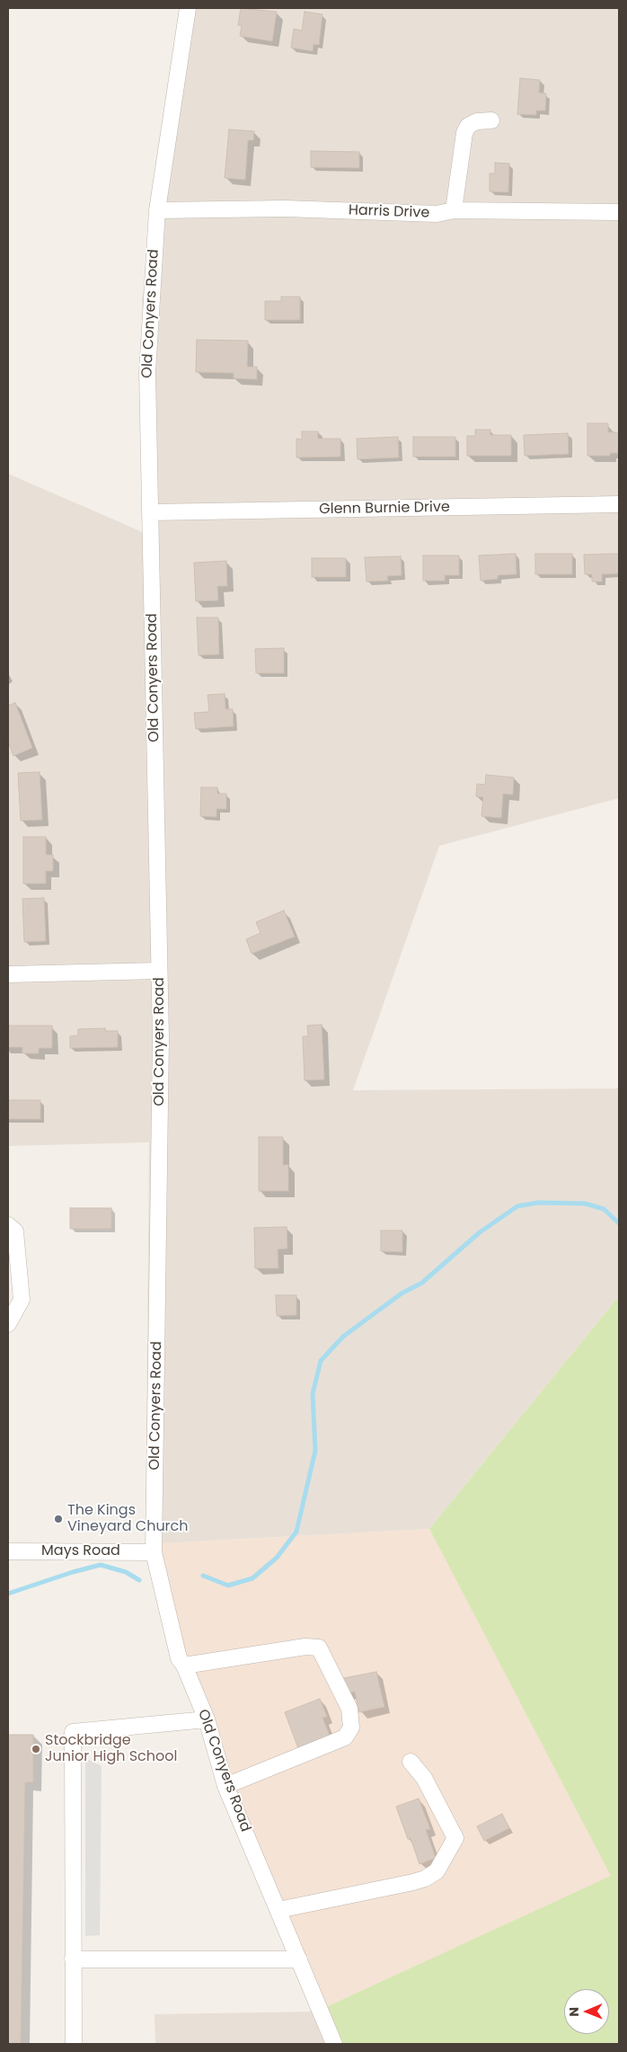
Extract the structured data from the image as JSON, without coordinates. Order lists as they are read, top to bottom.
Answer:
{
  "streets": {
    "street": [
      "Harris Drive",
      "Old Conyers Road",
      "Glenn Burnie Drive",
      "Mays Road"
    ]
  },
  "crossings": [
    ["Harris Drive", "Old Conyers Road"],
    ["Old Conyers Road", "Glenn Burnie Drive"],
    ["Old Conyers Road", "Mays Road"]
  ],
  "places": ["The Kings Vineyard Church", "Stockbridge Junior High School"],
  "north": "left"
}
